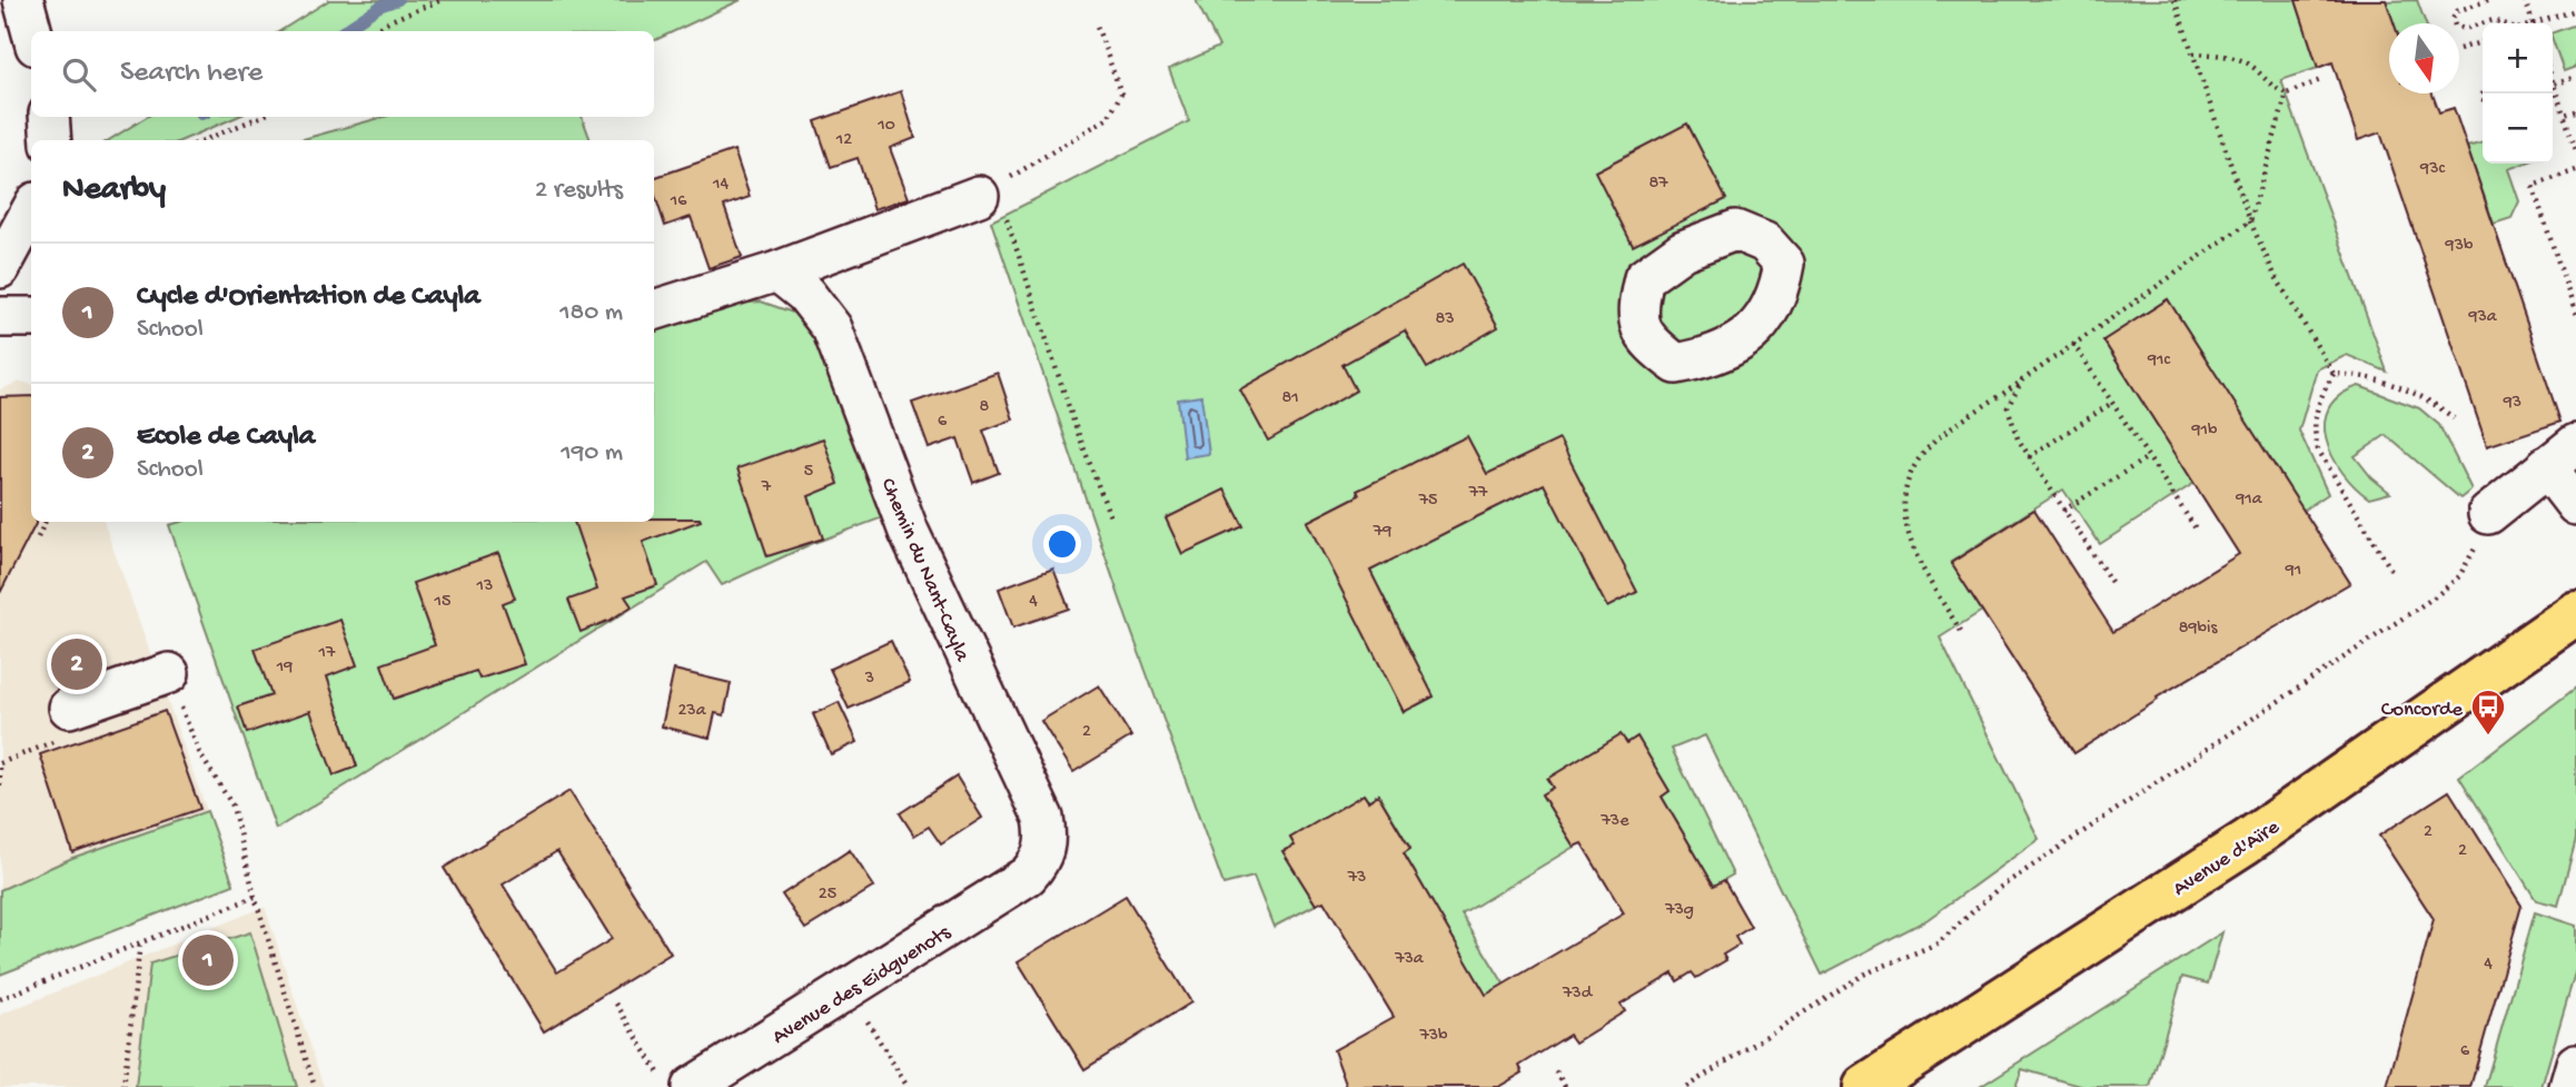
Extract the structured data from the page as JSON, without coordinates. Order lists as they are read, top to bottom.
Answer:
{
  "streets": {
    "main road": ["Avenue d'Aïre"],
    "street": ["Chemin du Nant-Cayla", "Avenue des Eidguenots"]
  },
  "crossings": [
    ["Chemin du Nant-Cayla", "Avenue des Eidguenots"]
  ],
  "places": {
    "bus stop": ["Concorde"]
  },
  "house_numbers": [
    "10",
    "12",
    "93c",
    "87",
    "14",
    "16",
    "93b",
    "93a",
    "83",
    "91c",
    "81",
    "93",
    "8",
    "6",
    "91b",
    "5",
    "7",
    "77",
    "91a",
    "75",
    "79",
    "91",
    "13",
    "15",
    "4",
    "89bis",
    "17",
    "19",
    "3",
    "23a",
    "2",
    "73e",
    "2",
    "2",
    "73",
    "25",
    "73g",
    "73a",
    "4",
    "73d",
    "73b",
    "6"
  ],
  "north": "bottom",
  "page": {
    "map_buttons": ["+", "−"],
    "search": "Search here",
    "heading": ["Nearby", "2 results"],
    "list": [
      {
        "mark": "1",
        "name": "Cycle d'Orientation de Cayla",
        "note": "School",
        "value": "180 m"
      },
      {
        "mark": "2",
        "name": "Ecole de Cayla",
        "note": "School",
        "value": "190 m"
      }
    ],
    "pins": ["2", "1"]
  }
}
